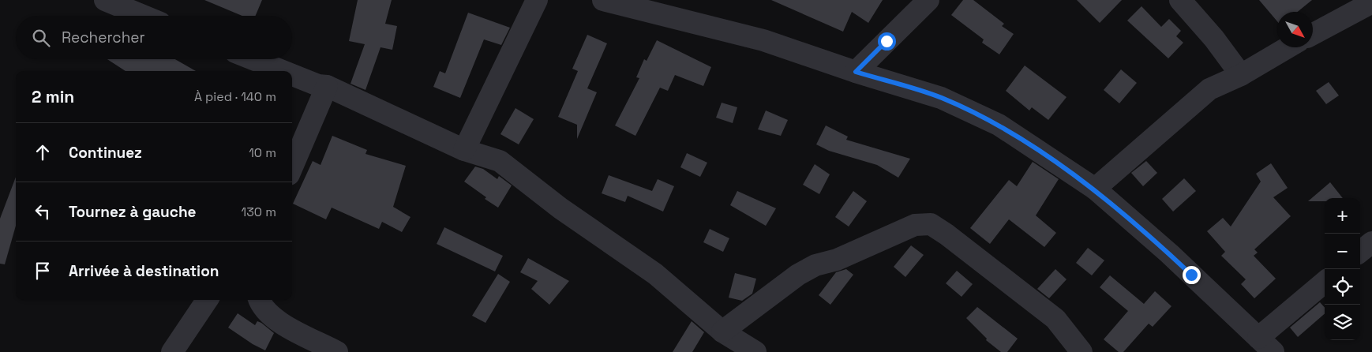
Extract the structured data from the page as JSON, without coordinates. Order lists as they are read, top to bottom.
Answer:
{
  "north": "bottom right",
  "page": {
    "search": "Rechercher",
    "heading": ["2 min", "À pied · 140 m"],
    "list": [
      ["Continuez", "10 m"],
      ["Tournez à gauche", "130 m"],
      "Arrivée à destination"
    ],
    "map_buttons": ["+", "−"]
  }
}
